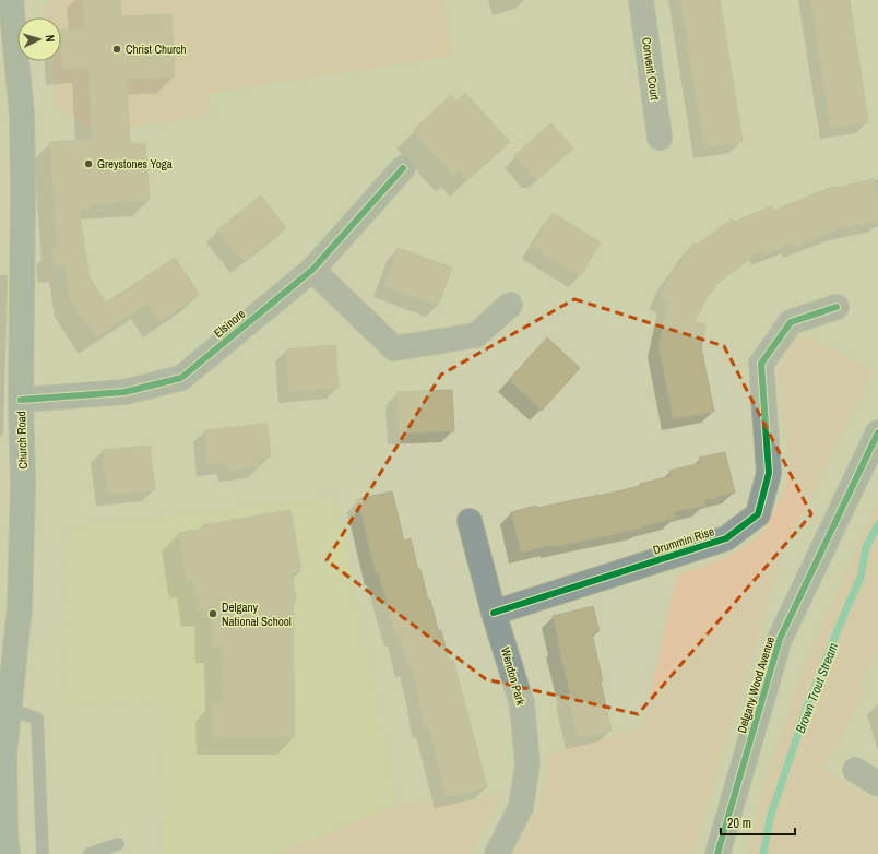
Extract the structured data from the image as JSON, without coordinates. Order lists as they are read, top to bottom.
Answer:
{
  "streets": {
    "main road": ["Church Road", "Delgany Wood Avenue"],
    "street": [
      "Convent Court",
      "Elsinore",
      "Drummin Rise",
      "Wendon Park"
    ]
  },
  "crossings": [
    ["Elsinore", "Church Road"],
    ["Drummin Rise", "Wendon Park"]
  ],
  "water": ["Brown Trout Stream"],
  "places": ["Christ Church", "Greystones Yoga", "Delgany National School"],
  "scale_bar": "20 m",
  "north": "right"
}
